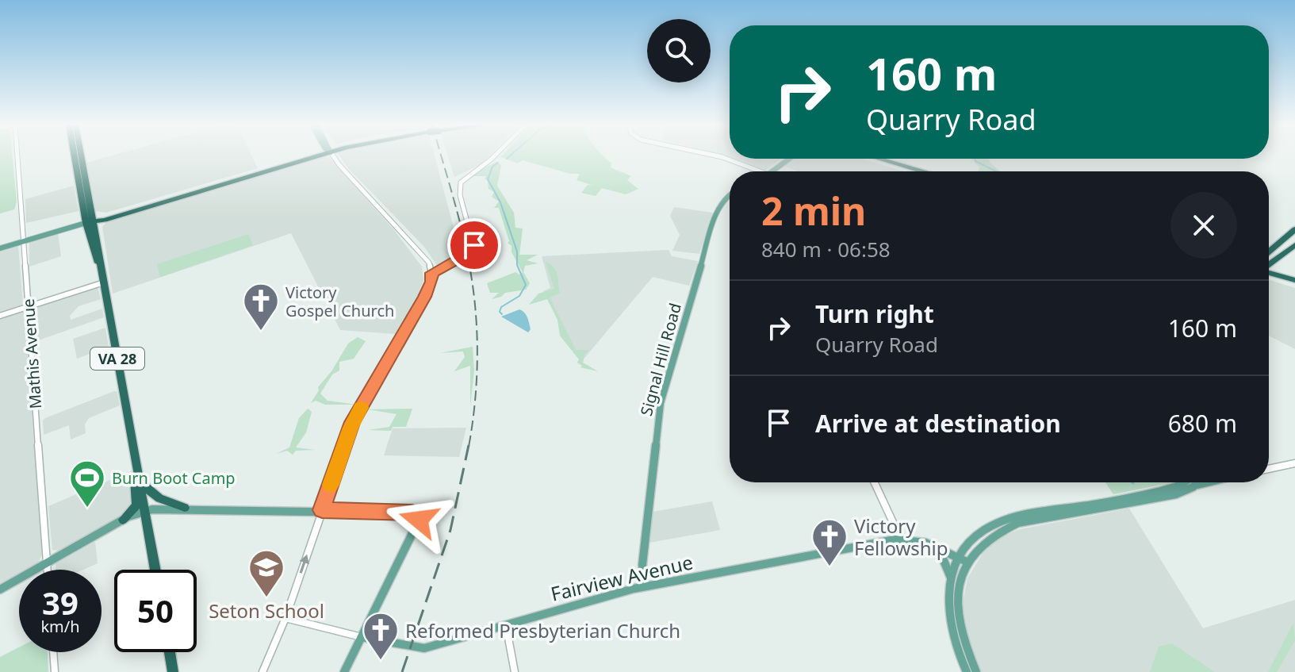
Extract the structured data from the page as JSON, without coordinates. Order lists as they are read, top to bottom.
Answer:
{
  "streets": {
    "highway": ["VA 28"],
    "main road": ["Signal Hill Road", "Fairview Avenue"],
    "street": ["Mathis Avenue"]
  },
  "crossings": [
    ["Signal Hill Road", "Fairview Avenue"]
  ],
  "places": {
    "church": ["Victory Gospel Church", "Victory Fellowship", "Reformed Presbyterian Church"],
    "sports": ["Burn Boot Camp"],
    "school or university": ["Seton School"]
  },
  "page": {
    "turn": ["160 m", "Quarry Road"],
    "heading": ["2 min", "840 m · 06:58"],
    "list": [
      {
        "name": "Turn right",
        "note": "Quarry Road",
        "value": "160 m"
      },
      {
        "name": "Arrive at destination",
        "value": "680 m"
      }
    ],
    "speed": "39 km/h",
    "limit": "50"
  }
}
